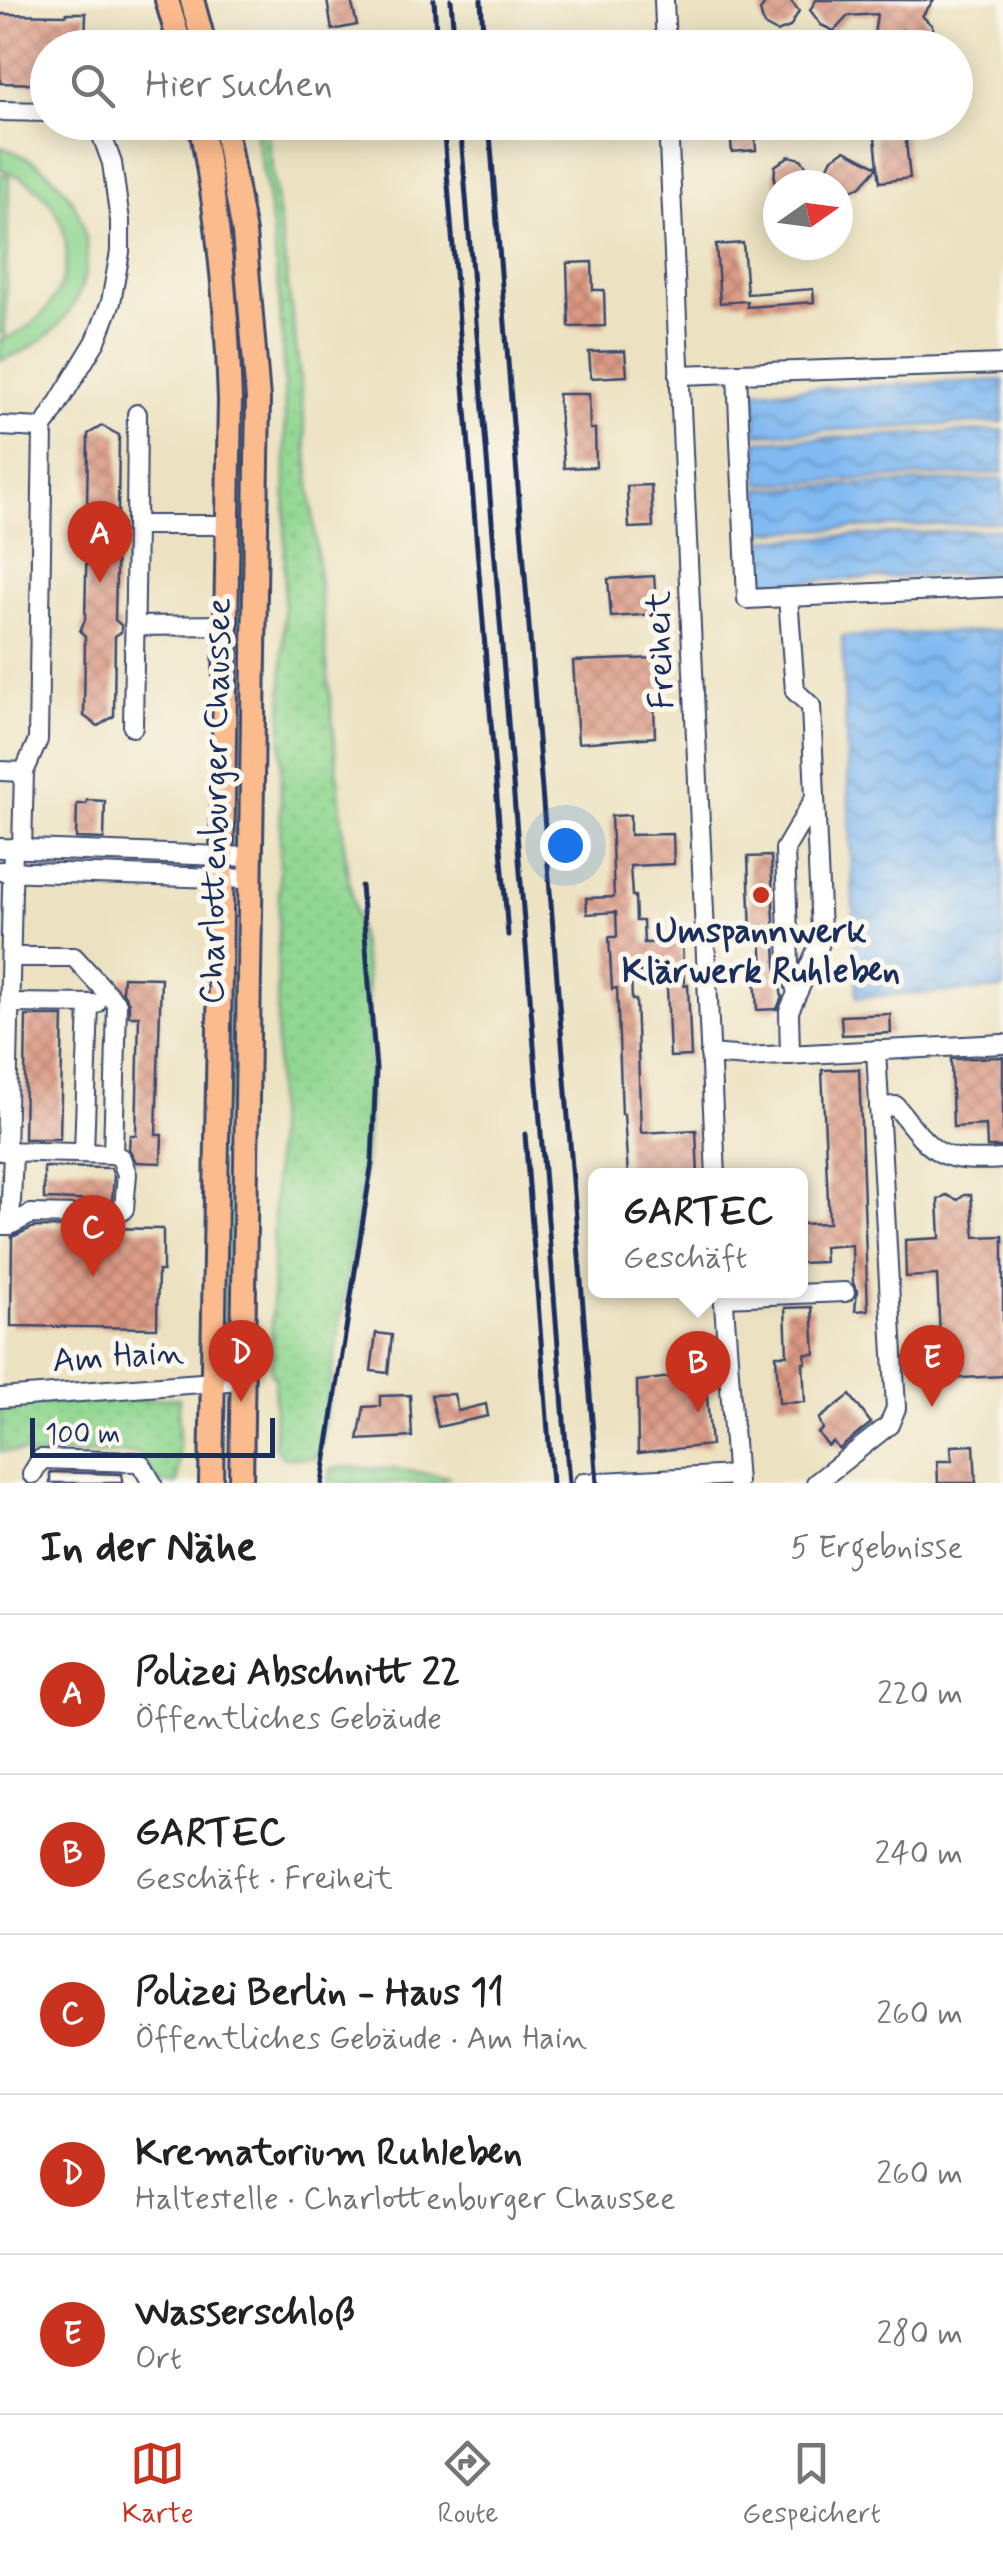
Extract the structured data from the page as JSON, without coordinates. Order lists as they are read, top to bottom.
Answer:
{
  "streets": {
    "main road": ["Charlottenburger Chaussee"],
    "street": ["Freiheit", "Am Hain"]
  },
  "crossings": [
    ["Charlottenburger Chaussee", "Am Hain"]
  ],
  "places": ["Umspannwerk Klärwerk Ruhleben"],
  "scale_bar": "100 m",
  "north": "right",
  "page": {
    "search": "Hier suchen",
    "pins": [
      "A",
      "C",
      "D",
      "E",
      "B"
    ],
    "popup": ["GARTEC", "Geschäft"],
    "scale": "100 m",
    "heading": ["In der Nähe", "5 Ergebnisse"],
    "list": [
      {
        "mark": "A",
        "name": "Polizei Abschnitt 22",
        "note": "Öffentliches Gebäude",
        "value": "220 m"
      },
      {
        "mark": "B",
        "name": "GARTEC",
        "note": "Geschäft · Freiheit",
        "value": "240 m"
      },
      {
        "mark": "C",
        "name": "Polizei Berlin - Haus 11",
        "note": "Öffentliches Gebäude · Am Hain",
        "value": "260 m"
      },
      {
        "mark": "D",
        "name": "Krematorium Ruhleben",
        "note": "Haltestelle · Charlottenburger Chaussee",
        "value": "260 m"
      },
      {
        "mark": "E",
        "name": "Wasserschloß",
        "note": "Ort",
        "value": "280 m"
      }
    ],
    "nav": ["Karte", "Route", "Gespeichert"]
  }
}
